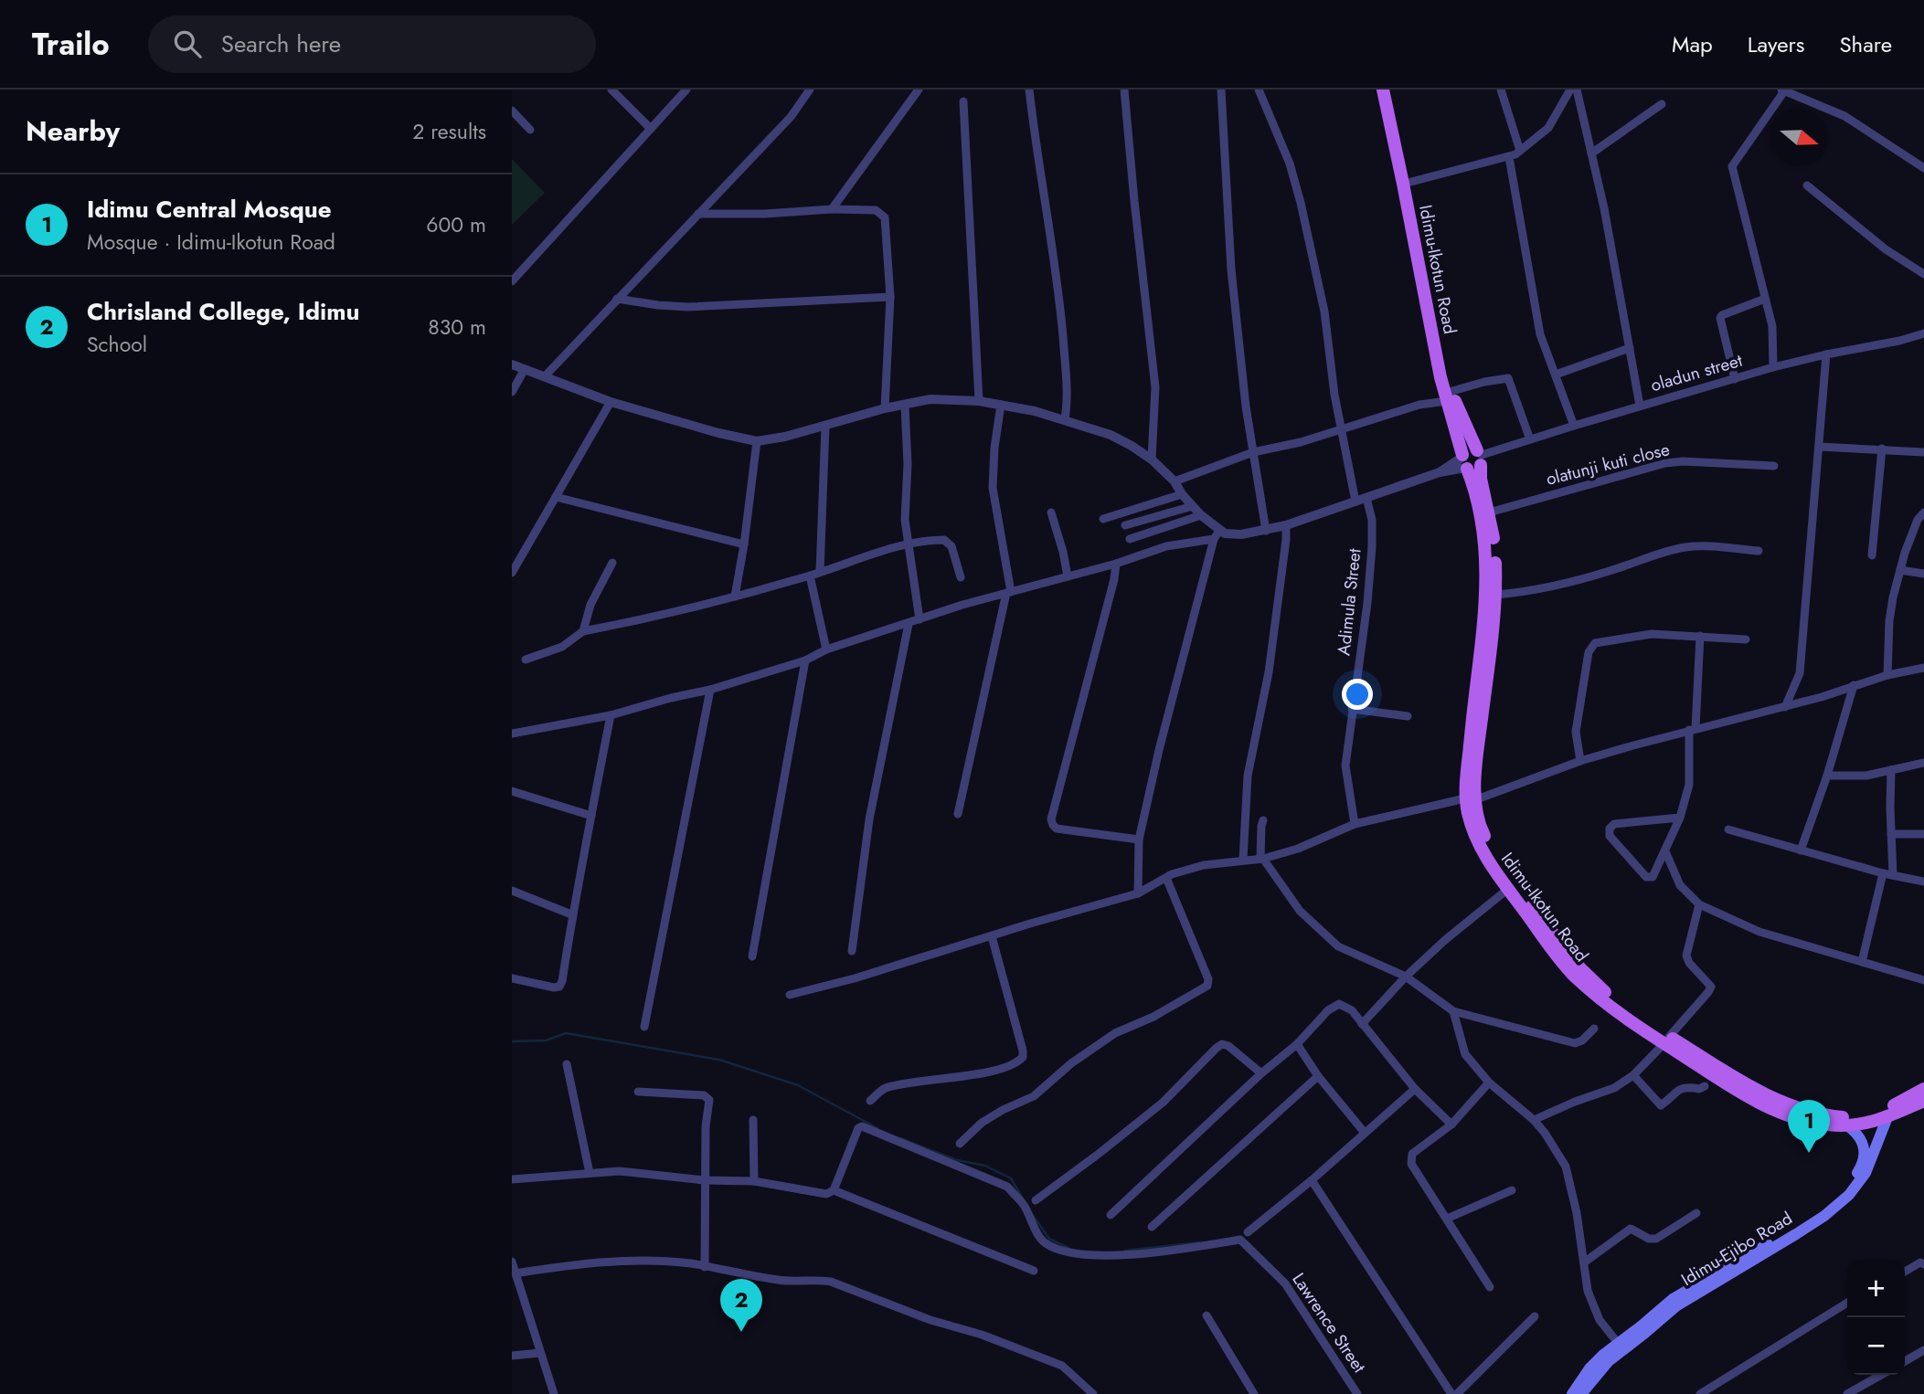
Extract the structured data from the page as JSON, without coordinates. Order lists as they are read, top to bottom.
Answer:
{
  "streets": {
    "main road": ["Idimu-Ikotun Road", "Idimu-Ejibo Road"],
    "street": [
      "oladun street",
      "olatunji kuti close",
      "Adimula Street",
      "Lawrence Street"
    ]
  },
  "crossings": [
    ["Idimu-Ikotun Road", "oladun street"],
    ["Idimu-Ikotun Road", "olatunji kuti close"],
    ["Idimu-Ikotun Road", "Idimu-Ejibo Road"]
  ],
  "north": "right",
  "page": {
    "header": "Trailo",
    "search": "Search here",
    "nav": ["Map", "Layers", "Share"],
    "heading": ["Nearby", "2 results"],
    "list": [
      {
        "mark": "1",
        "name": "Idimu Central Mosque",
        "note": "Mosque · Idimu-Ikotun Road",
        "value": "600 m"
      },
      {
        "mark": "2",
        "name": "Chrisland College, Idimu",
        "note": "School",
        "value": "830 m"
      }
    ],
    "pins": ["1", "2"],
    "map_buttons": ["+", "−"]
  }
}
